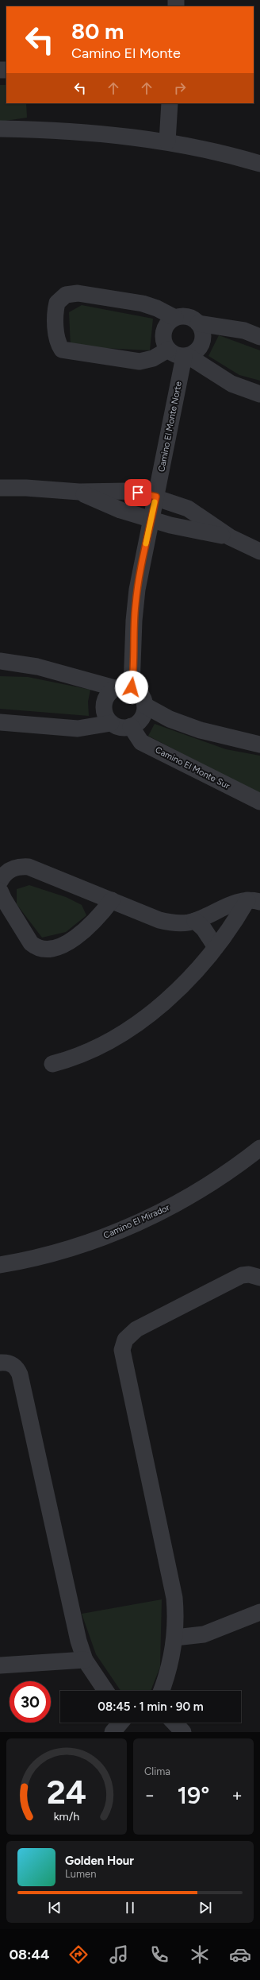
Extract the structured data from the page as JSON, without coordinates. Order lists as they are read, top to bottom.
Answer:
{
  "streets": {
    "street": ["Camino El Monte Norte", "Camino El Monte Sur", "Camino El Mirador"]
  },
  "page": {
    "turn": ["80 m", "Camino El Monte"],
    "limit": "30",
    "trip": "08:45 · 1 min · 90 m",
    "tile": "Clima",
    "heat": ["−", "19°", "+"],
    "song": ["Golden Hour", "Lumen"],
    "tabs": "08:44",
    "gauge": ["24", "km/h"]
  }
}
